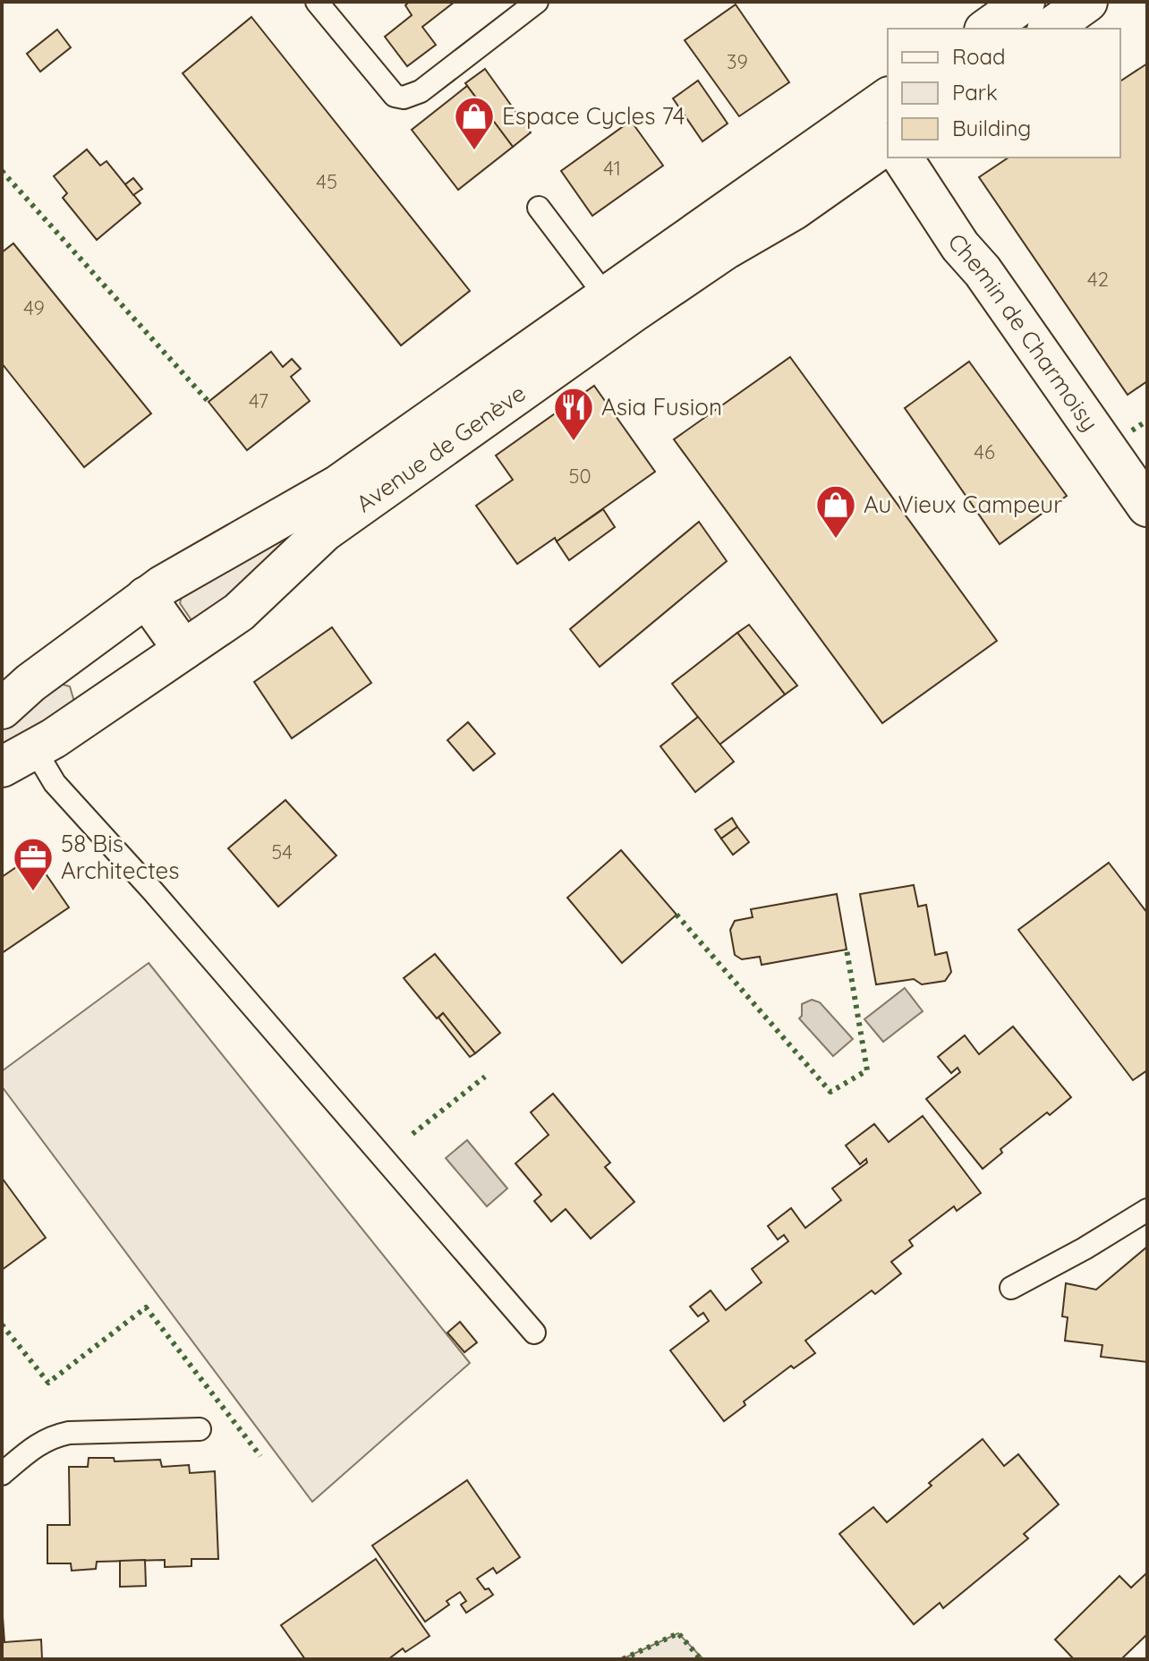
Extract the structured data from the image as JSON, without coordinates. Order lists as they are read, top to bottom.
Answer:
{
  "streets": {
    "main road": ["Chemin de Charmoisy", "Avenue de Genève"]
  },
  "places": {
    "shop": ["Espace Cycles 74", "Au Vieux Campeur"],
    "restaurant": ["Asia Fusion"],
    "office": ["58 Bis Architectes"]
  },
  "house_numbers": [
    "39",
    "41",
    "45",
    "42",
    "49",
    "47",
    "46",
    "50",
    "54"
  ],
  "legend": ["Road", "Park", "Building"]
}
